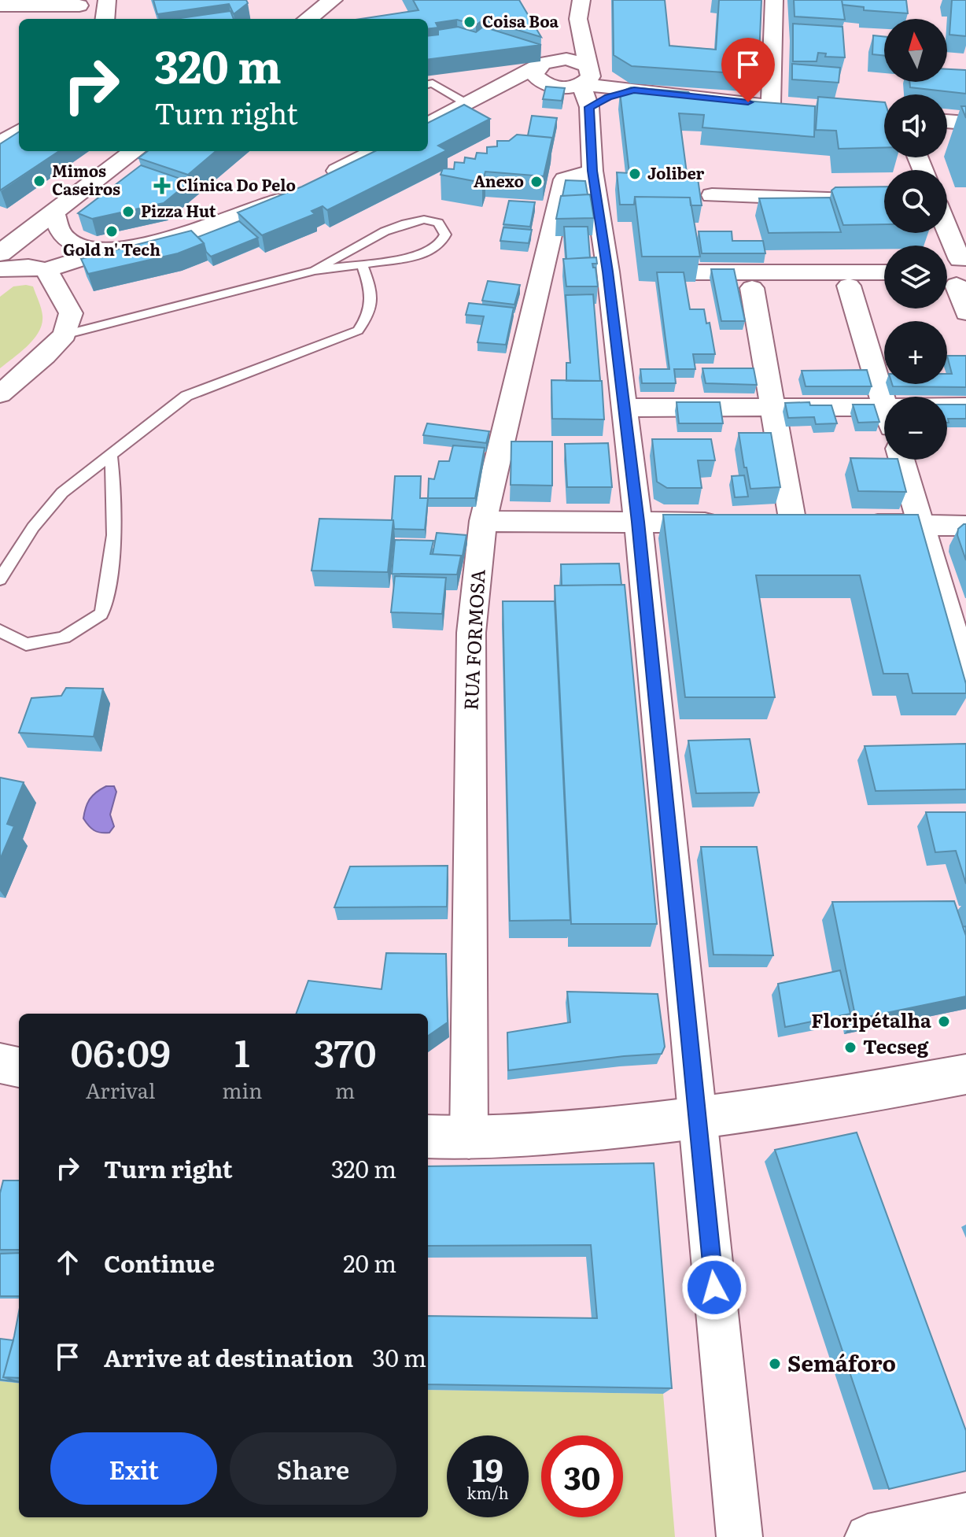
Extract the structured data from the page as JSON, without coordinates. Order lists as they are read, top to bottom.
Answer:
{
  "streets": {
    "street": ["RUA FORMOSA"]
  },
  "places": {
    "other": [
      "Coisa Boa",
      "Joliber",
      "Mimos Caseiros",
      "Anexo",
      "Pizza Hut",
      "Gold n' Tech",
      "Floripétalha",
      "Tecseg",
      "Semáforo"
    ],
    "health": ["Clínica Do Pelo"]
  },
  "north": "top",
  "page": {
    "map_buttons": ["+", "−"],
    "turn": ["320 m", "Turn right"],
    "eta": [
      "06:09",
      "Arrival",
      "1",
      "min",
      "370",
      "m"
    ],
    "list": [
      {
        "name": "Turn right",
        "value": "320 m"
      },
      {
        "name": "Continue",
        "value": "20 m"
      },
      {
        "name": "Arrive at destination",
        "value": "30 m"
      }
    ],
    "buttons": ["Exit", "Share"],
    "speed": "19 km/h",
    "limit": "30"
  }
}
